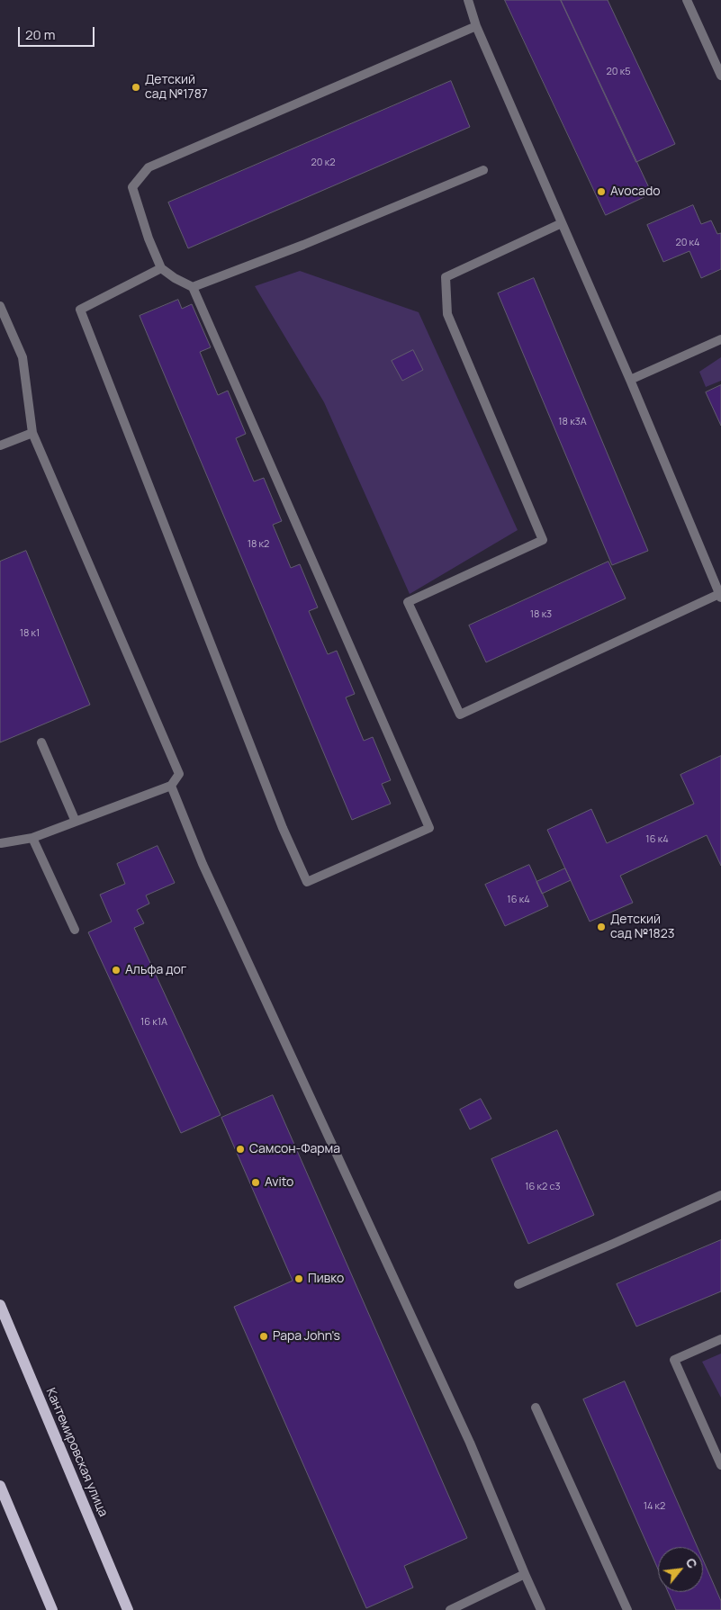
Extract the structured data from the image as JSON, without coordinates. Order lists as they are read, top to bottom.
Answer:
{
  "streets": {
    "main road": ["Кантемировская улица"]
  },
  "places": [
    "Детский сад №1787",
    "Avocado",
    "Детский сад №1823",
    "Альфа дог",
    "Самсон-Фарма",
    "Avito",
    "Пивко",
    "Papa John's"
  ],
  "house_numbers": [
    "20 к5",
    "20 к2",
    "20 к4",
    "18 к3А",
    "18 к2",
    "18 к3",
    "18 к1",
    "16 к4",
    "16 к4",
    "16 к1А",
    "16 к2 с3",
    "14 к2"
  ],
  "scale_bar": "20 m",
  "north": "top right"
}
